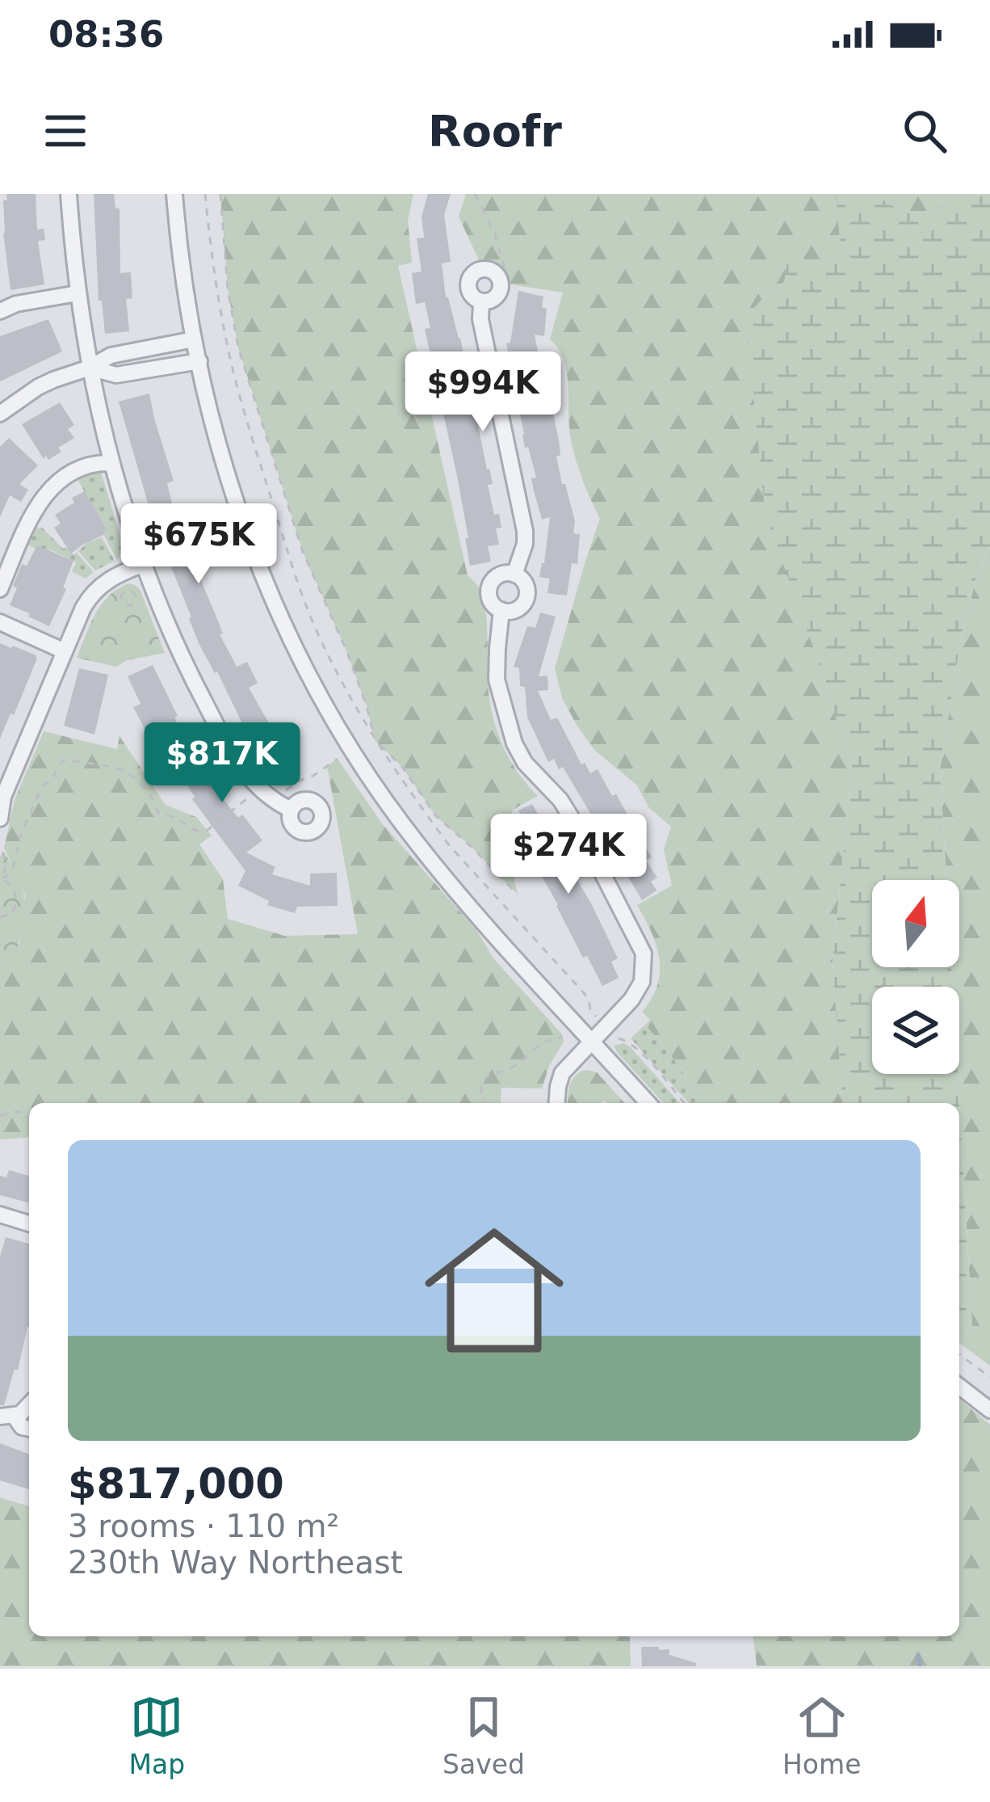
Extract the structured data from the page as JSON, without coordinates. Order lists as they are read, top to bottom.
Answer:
{
  "north": "top",
  "page": {
    "status": "08:36",
    "header": "Roofr",
    "price": [
      "$994K",
      "$675K",
      "$817K",
      "$274K"
    ],
    "list": [
      {
        "name": "$817,000",
        "note": "3 rooms · 110 m² · 230th Way Northeast"
      }
    ],
    "tabs": ["Map", "Saved", "Home"]
  }
}
